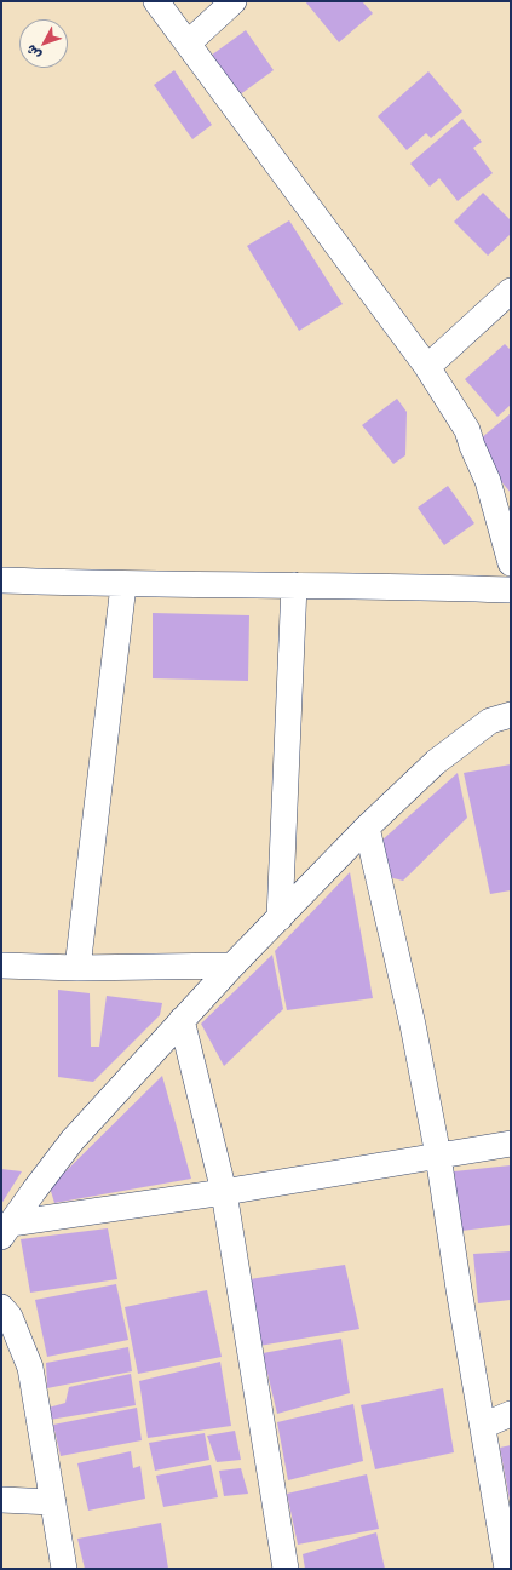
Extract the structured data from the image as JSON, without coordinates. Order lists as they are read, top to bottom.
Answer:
{
  "north": "bottom left"
}
